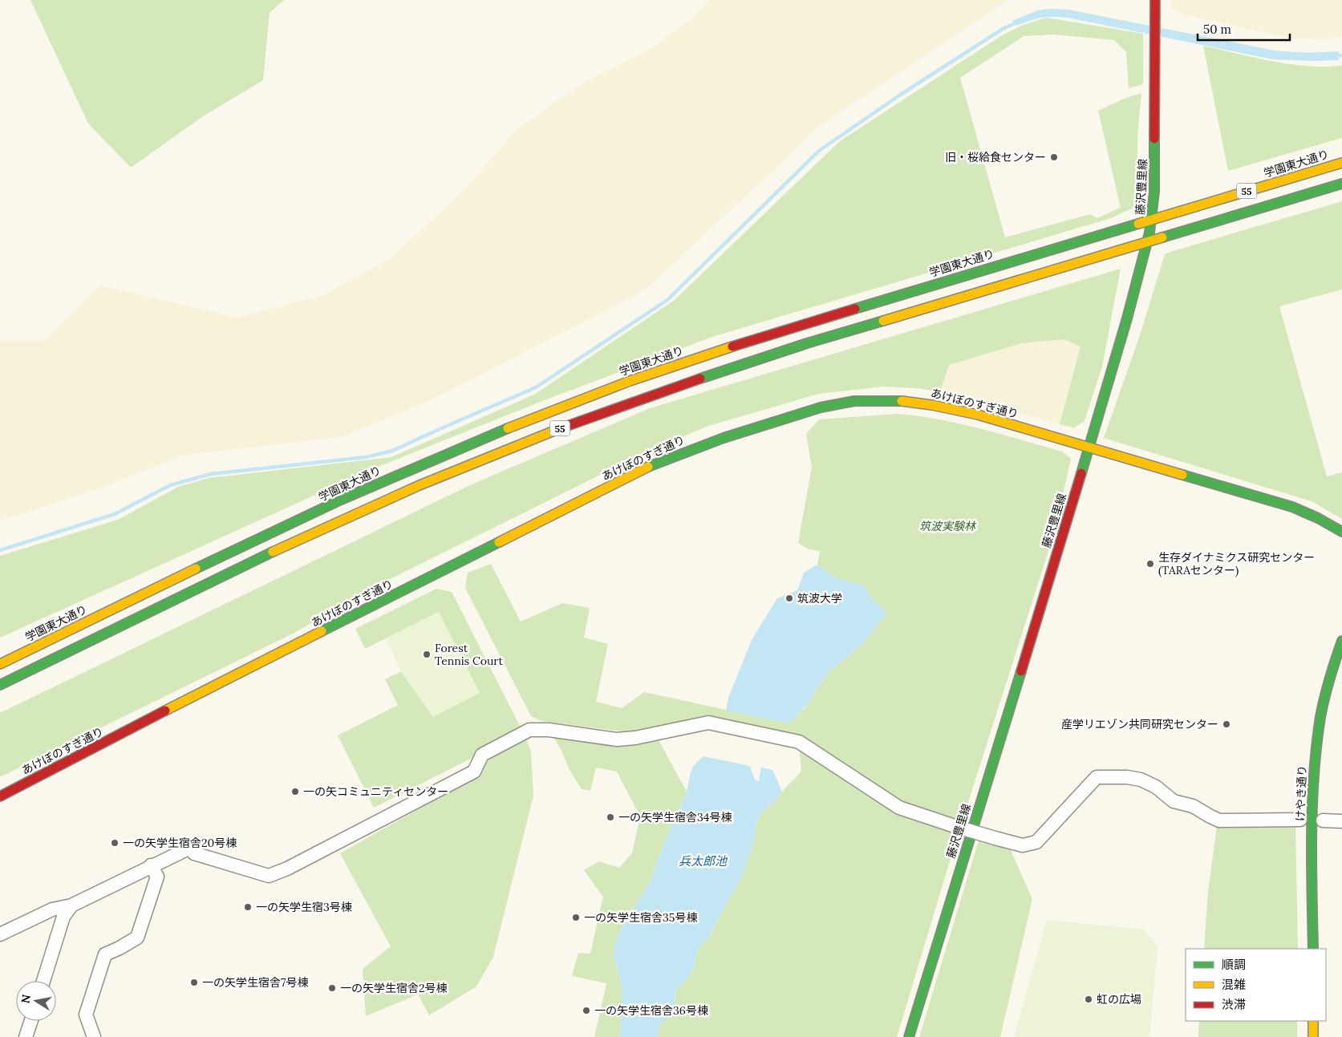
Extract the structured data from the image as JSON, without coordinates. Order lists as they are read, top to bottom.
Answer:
{
  "streets": {
    "main road": [
      "学園東大通り",
      "藤沢豊里線",
      "55",
      "あけぼのすぎ通り",
      "けやき通り"
    ]
  },
  "crossings": [
    ["学園東大通り", "藤沢豊里線"],
    ["藤沢豊里線", "55"],
    ["藤沢豊里線", "あけぼのすぎ通り"]
  ],
  "water": ["兵太郎池"],
  "parks": ["筑波実験林"],
  "places": [
    "旧・桜給食センター",
    "生存ダイナミクス研究センター (TARAセンター)",
    "筑波大学",
    "Forest Tennis Court",
    "産学リエゾン共同研究センター",
    "一の矢コミュニティセンター",
    "一の矢学生宿舎34号棟",
    "一の矢学生宿舎20号棟",
    "一の矢学生宿3号棟",
    "一の矢学生宿舎35号棟",
    "一の矢学生宿舎7号棟",
    "一の矢学生宿舎2号棟",
    "虹の広場",
    "一の矢学生宿舎36号棟"
  ],
  "legend": ["順調", "混雑", "渋滞"],
  "scale_bar": "50 m",
  "north": "left"
}
